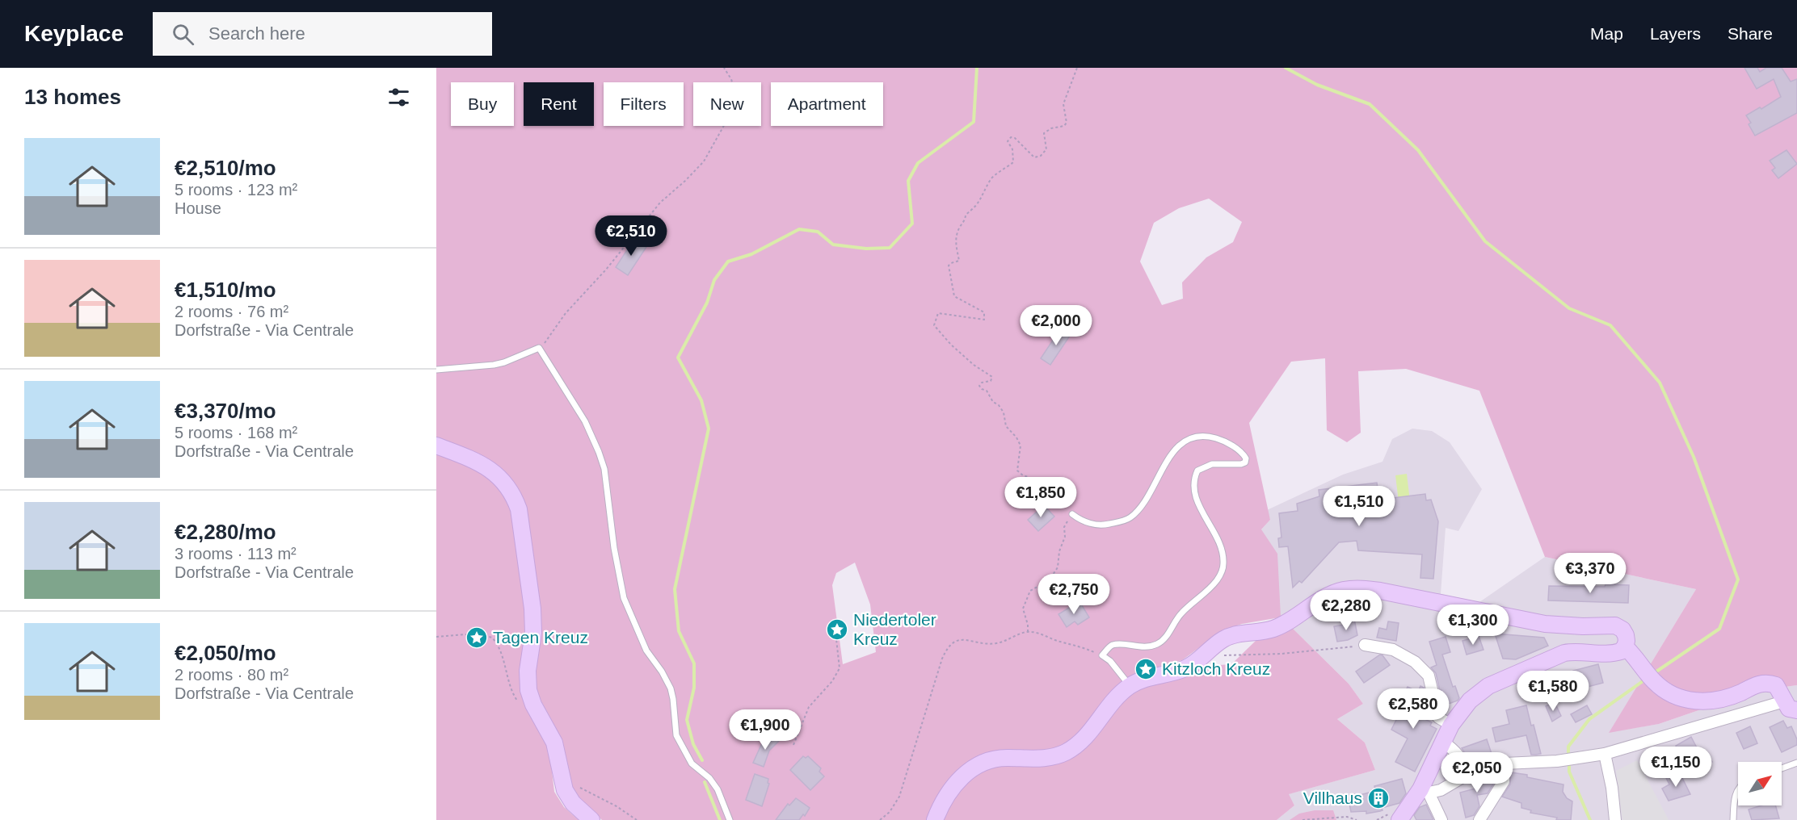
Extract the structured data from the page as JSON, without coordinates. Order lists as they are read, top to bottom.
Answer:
{
  "places": {
    "place": ["Niedertoler Kreuz", "Tagen Kreuz", "Kitzloch Kreuz"],
    "building": ["Villhaus"]
  },
  "north": "top right",
  "page": {
    "header": "Keyplace",
    "search": "Search here",
    "nav": ["Map", "Layers", "Share"],
    "heading": "13 homes",
    "chip": [
      "Buy",
      "Rent",
      "Filters",
      "New",
      "Apartment"
    ],
    "list": [
      {
        "name": "€2,510/mo",
        "note": "5 rooms · 123 m² · House"
      },
      {
        "name": "€1,510/mo",
        "note": "2 rooms · 76 m² · Dorfstraße - Via Centrale"
      },
      {
        "name": "€3,370/mo",
        "note": "5 rooms · 168 m² · Dorfstraße - Via Centrale"
      },
      {
        "name": "€2,280/mo",
        "note": "3 rooms · 113 m² · Dorfstraße - Via Centrale"
      },
      {
        "name": "€2,050/mo",
        "note": "2 rooms · 80 m² · Dorfstraße - Via Centrale"
      }
    ],
    "price": [
      "€2,510",
      "€2,000",
      "€1,850",
      "€1,510",
      "€3,370",
      "€2,750",
      "€2,280",
      "€1,300",
      "€1,580",
      "€2,580",
      "€1,900",
      "€1,150",
      "€2,050"
    ]
  }
}
